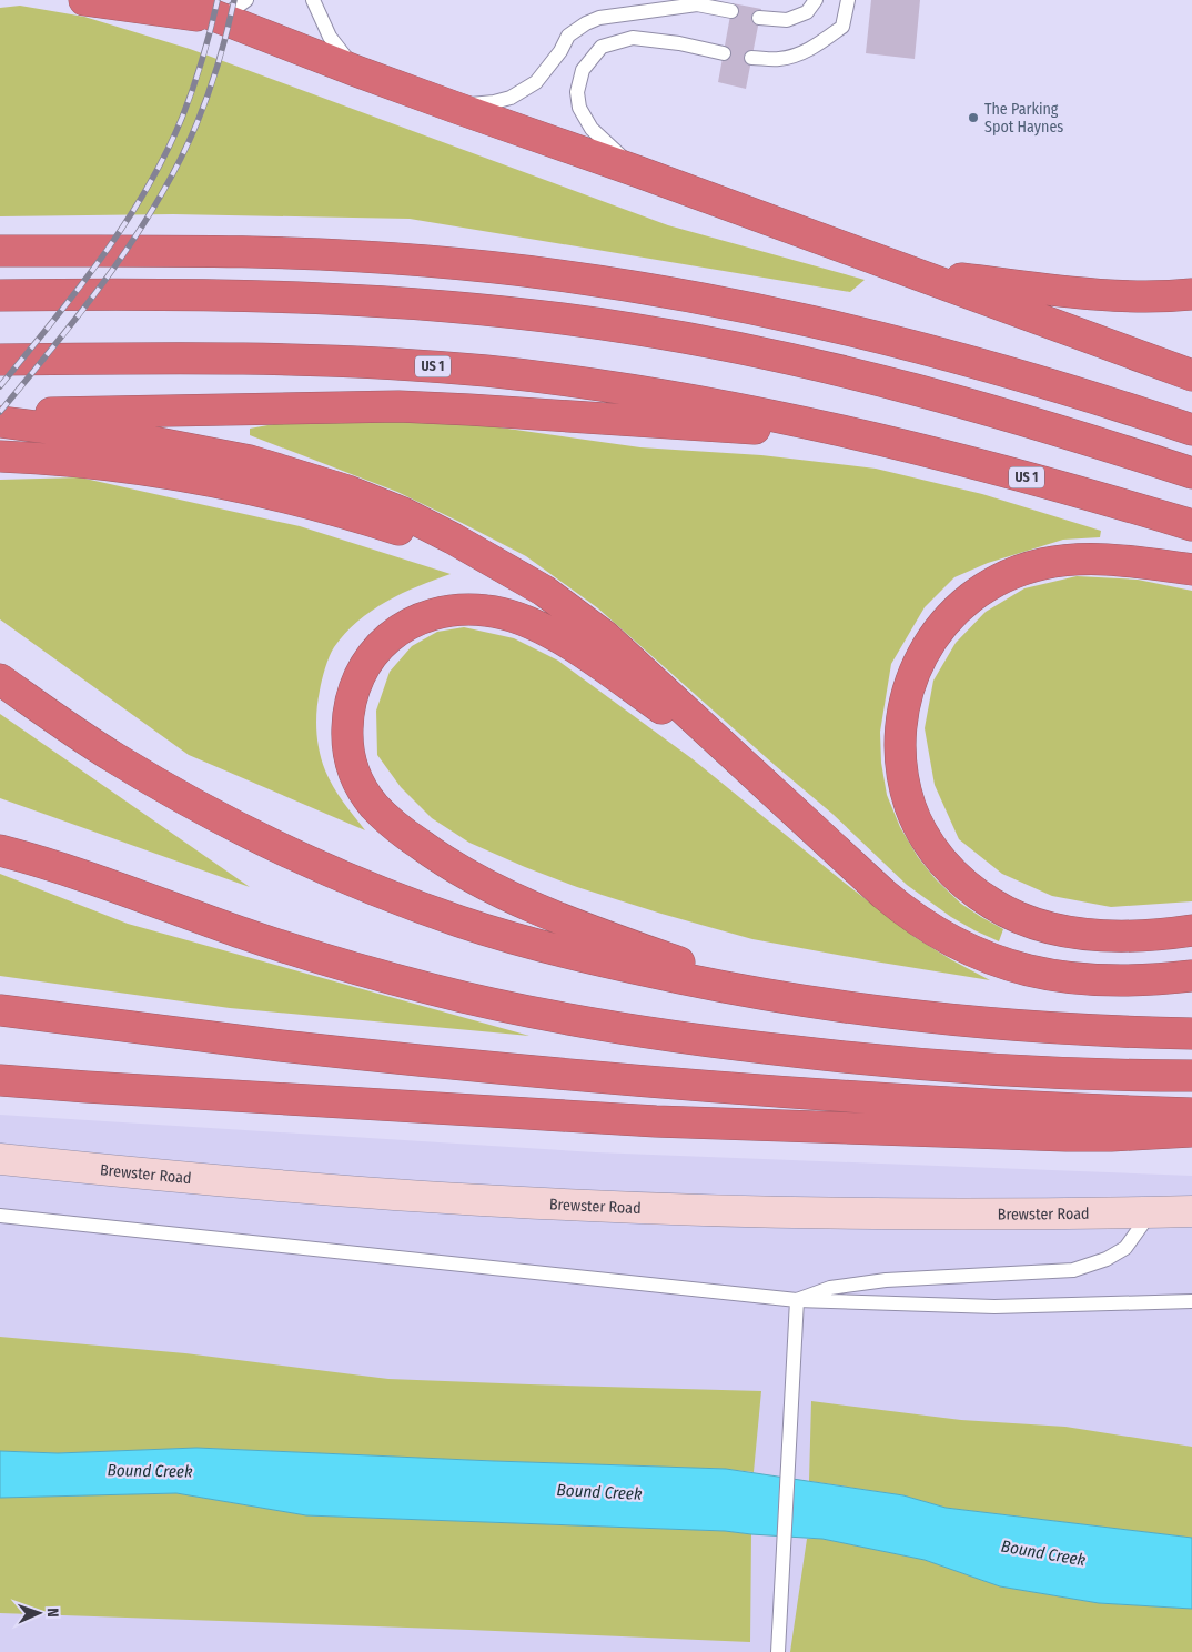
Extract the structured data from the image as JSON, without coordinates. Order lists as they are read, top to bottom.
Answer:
{
  "streets": {
    "highway": ["US 1"],
    "street": ["Brewster Road"]
  },
  "water": ["Bound Creek"],
  "places": ["The Parking Spot Haynes"],
  "north": "right"
}
